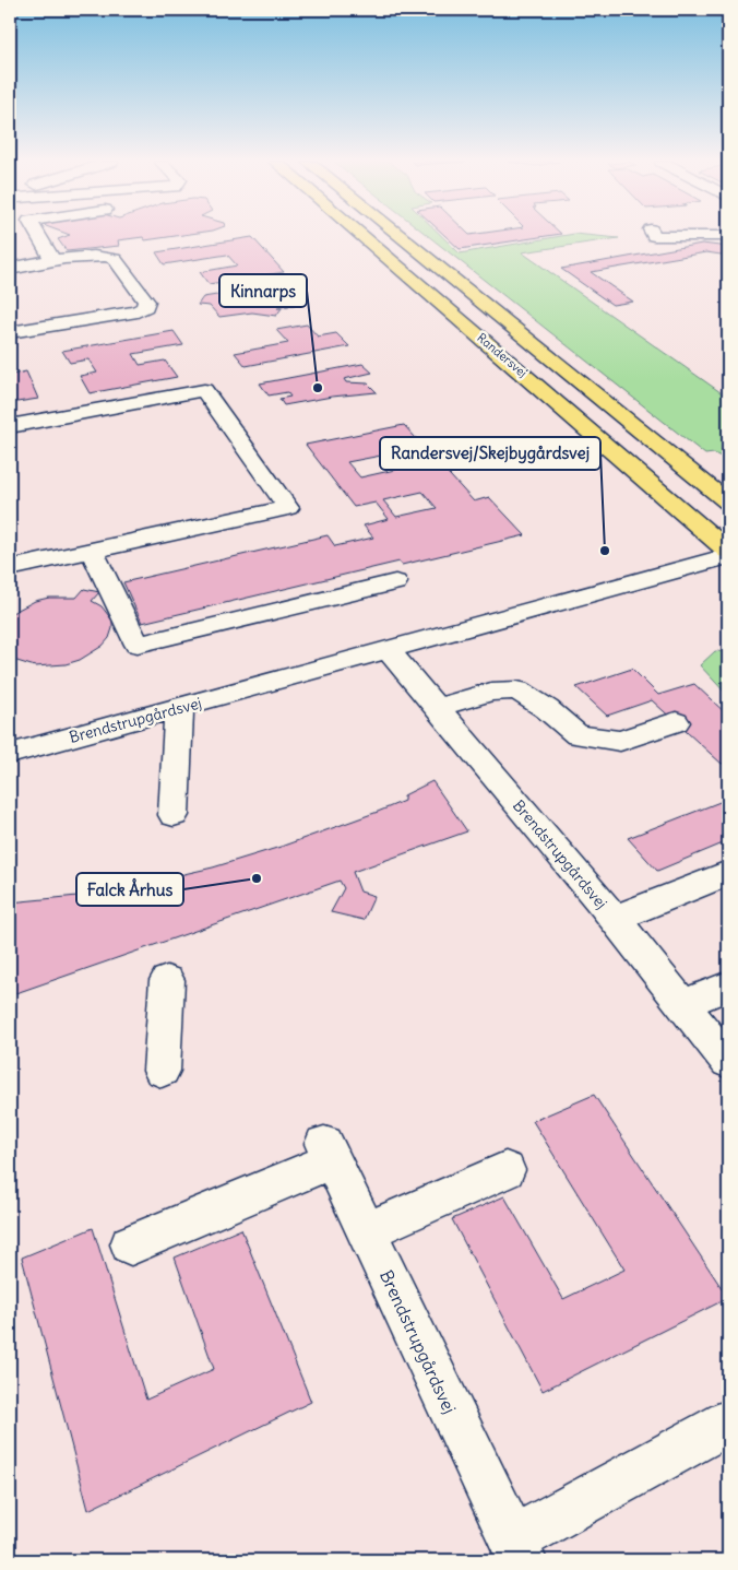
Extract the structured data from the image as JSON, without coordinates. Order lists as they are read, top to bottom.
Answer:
{
  "streets": {
    "main road": ["Randersvej"],
    "street": ["Brendstrupgårdsvej"]
  },
  "places": ["Kinnarps", "Randersvej/Skejbygårdsvej", "Falck Århus"]
}
